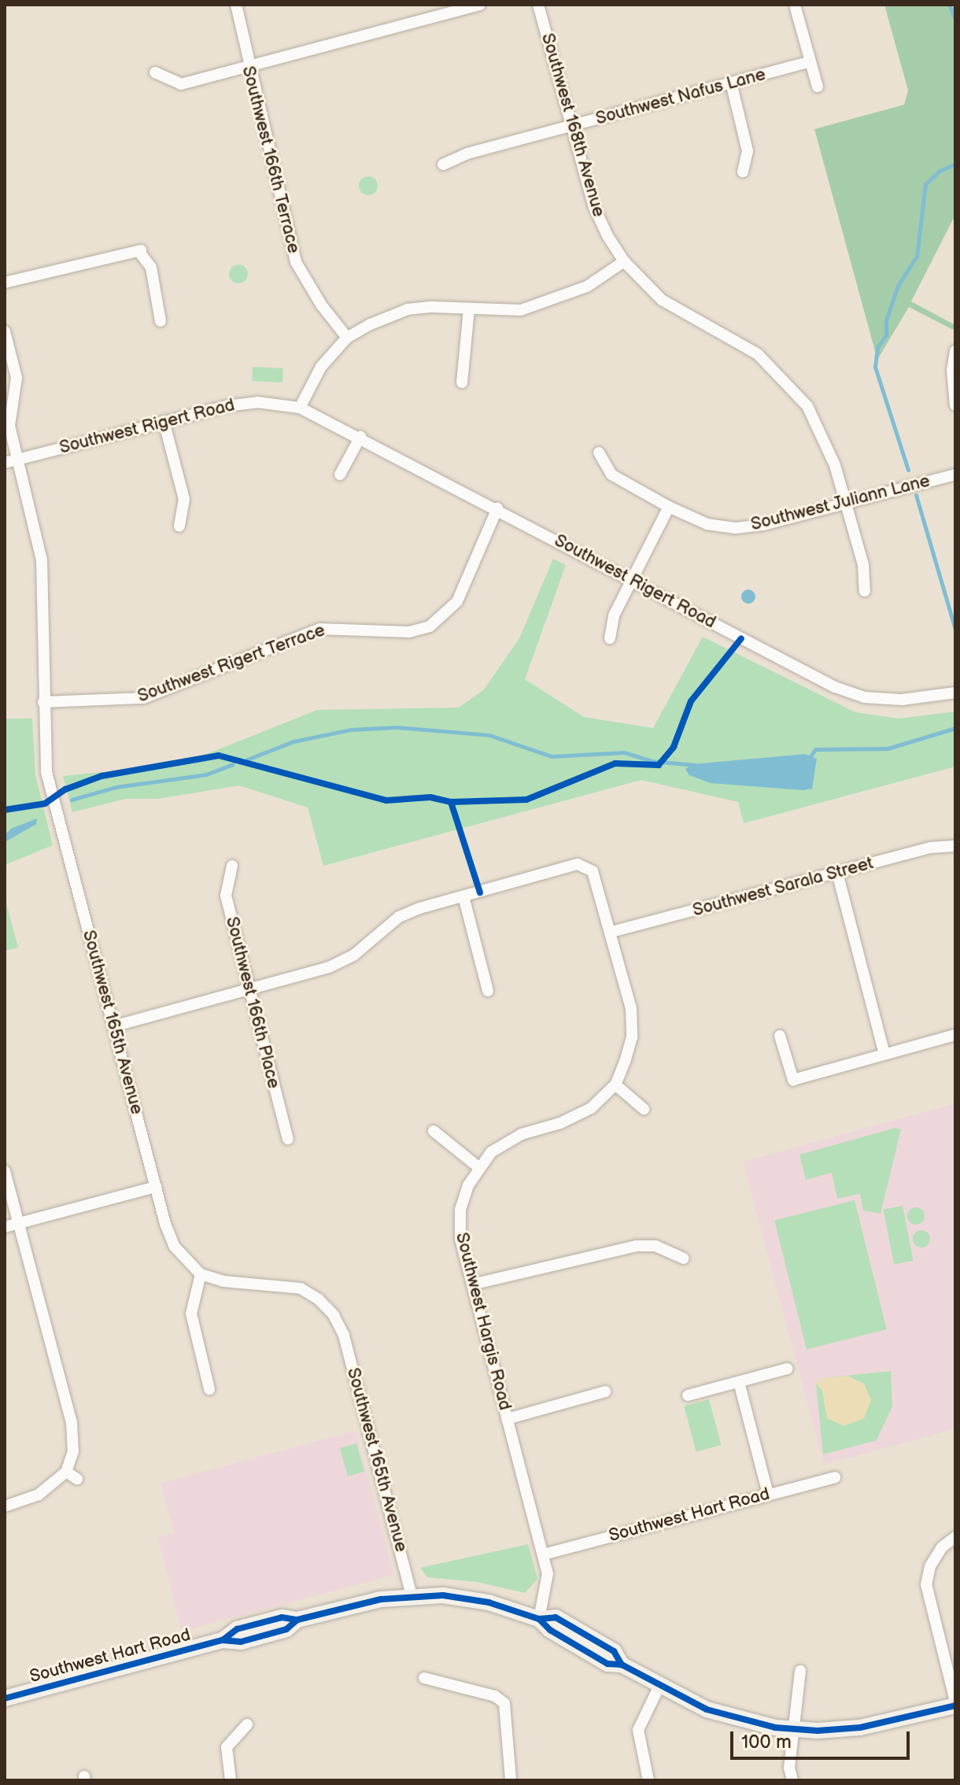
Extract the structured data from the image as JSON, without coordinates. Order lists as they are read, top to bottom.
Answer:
{
  "streets": {
    "main road": ["Southwest Hart Road"],
    "street": [
      "Southwest Nafus Lane",
      "Southwest 168th Avenue",
      "Southwest 166th Terrace",
      "Southwest Rigert Road",
      "Southwest Juliann Lane",
      "Southwest Rigert Terrace",
      "Southwest Sarala Street",
      "Southwest 166th Place",
      "Southwest 165th Avenue",
      "Southwest Hargis Road"
    ]
  },
  "crossings": [
    ["Southwest Nafus Lane", "Southwest 168th Avenue"],
    ["Southwest 168th Avenue", "Southwest Juliann Lane"],
    ["Southwest Rigert Road", "Southwest Rigert Terrace"],
    ["Southwest Rigert Road", "Southwest 165th Avenue"],
    ["Southwest Rigert Terrace", "Southwest 165th Avenue"],
    ["Southwest Sarala Street", "Southwest Hargis Road"],
    ["Southwest 166th Place", "Southwest Hargis Road"],
    ["Southwest 165th Avenue", "Southwest Hargis Road"],
    ["Southwest 165th Avenue", "Southwest Hart Road"],
    ["Southwest Hargis Road", "Southwest Hart Road"]
  ],
  "scale_bar": "100 m"
}
